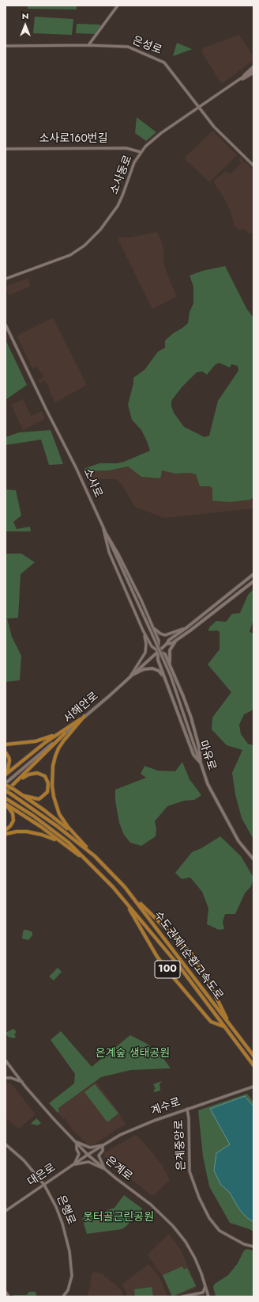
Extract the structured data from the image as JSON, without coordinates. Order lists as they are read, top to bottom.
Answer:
{
  "streets": {
    "highway": ["수도권제1순환고속도로", "100"],
    "main road": ["서해안로", "마유로"],
    "street": [
      "은성로",
      "소사로160번길",
      "소사동로",
      "소사로",
      "계수로",
      "은계중앙로",
      "은계로",
      "대은로",
      "은행로"
    ]
  },
  "crossings": [
    ["은성로", "소사동로"],
    ["소사로160번길", "소사동로"],
    ["소사로", "서해안로"],
    ["소사로", "마유로"],
    ["서해안로", "마유로"],
    ["계수로", "은계중앙로"],
    ["계수로", "은계로"],
    ["계수로", "대은로"],
    ["은계로", "대은로"],
    ["대은로", "은행로"]
  ],
  "parks": ["은계숲 생태공원", "웃터골근린공원"],
  "north": "top"
}
